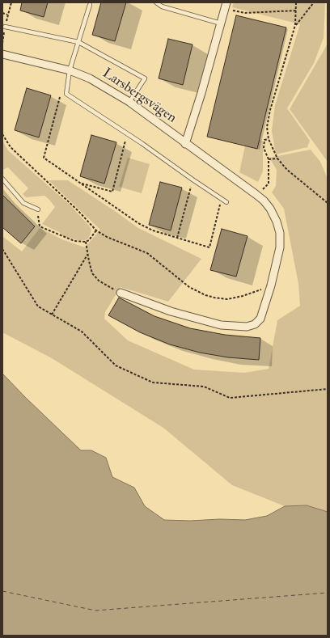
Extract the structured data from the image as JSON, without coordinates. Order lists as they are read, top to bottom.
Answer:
{
  "streets": {
    "street": ["Larsbergsvägen"]
  }
}
